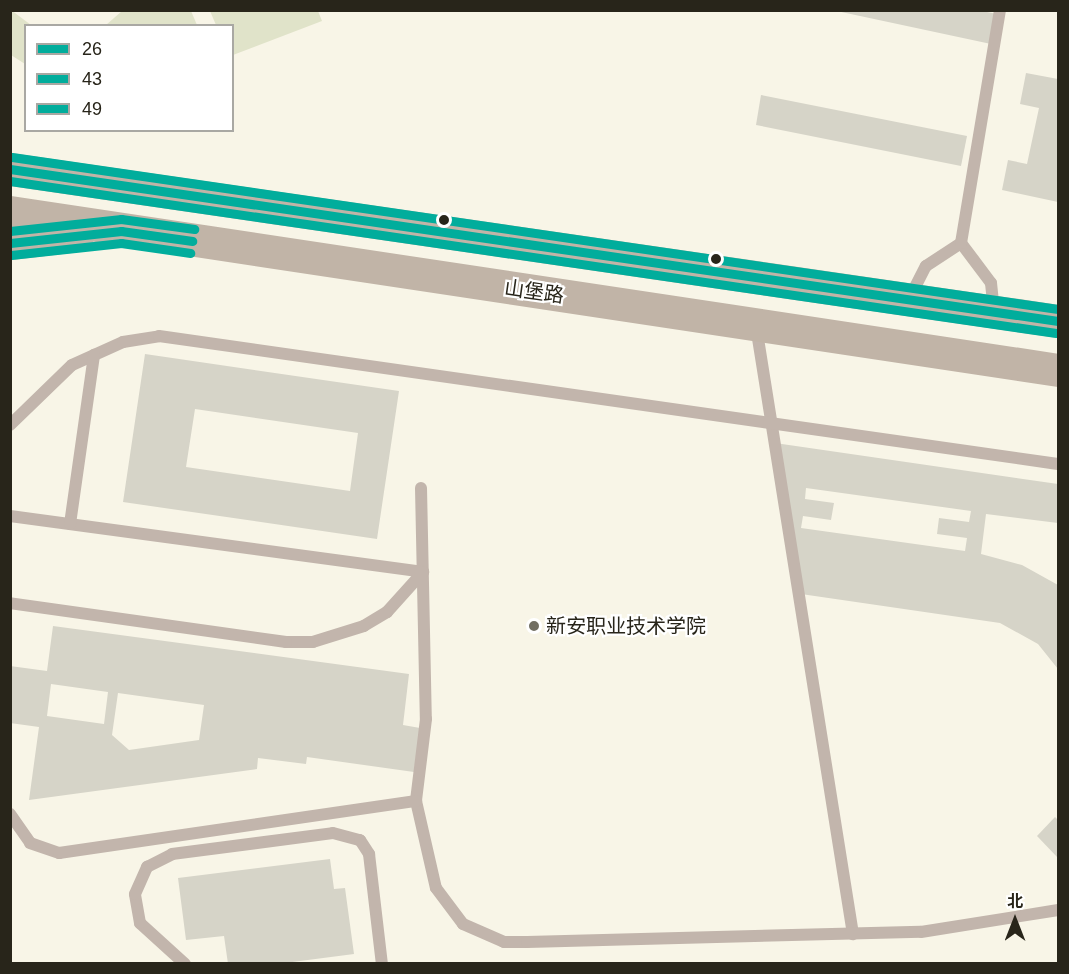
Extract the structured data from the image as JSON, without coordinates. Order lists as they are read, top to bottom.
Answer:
{
  "streets": {
    "main road": ["山堡路"]
  },
  "places": ["新安职业技术学院"],
  "lines": ["transit line 49", "transit line 26", "transit line 43"],
  "legend": ["26", "43", "49"],
  "north": "top"
}
